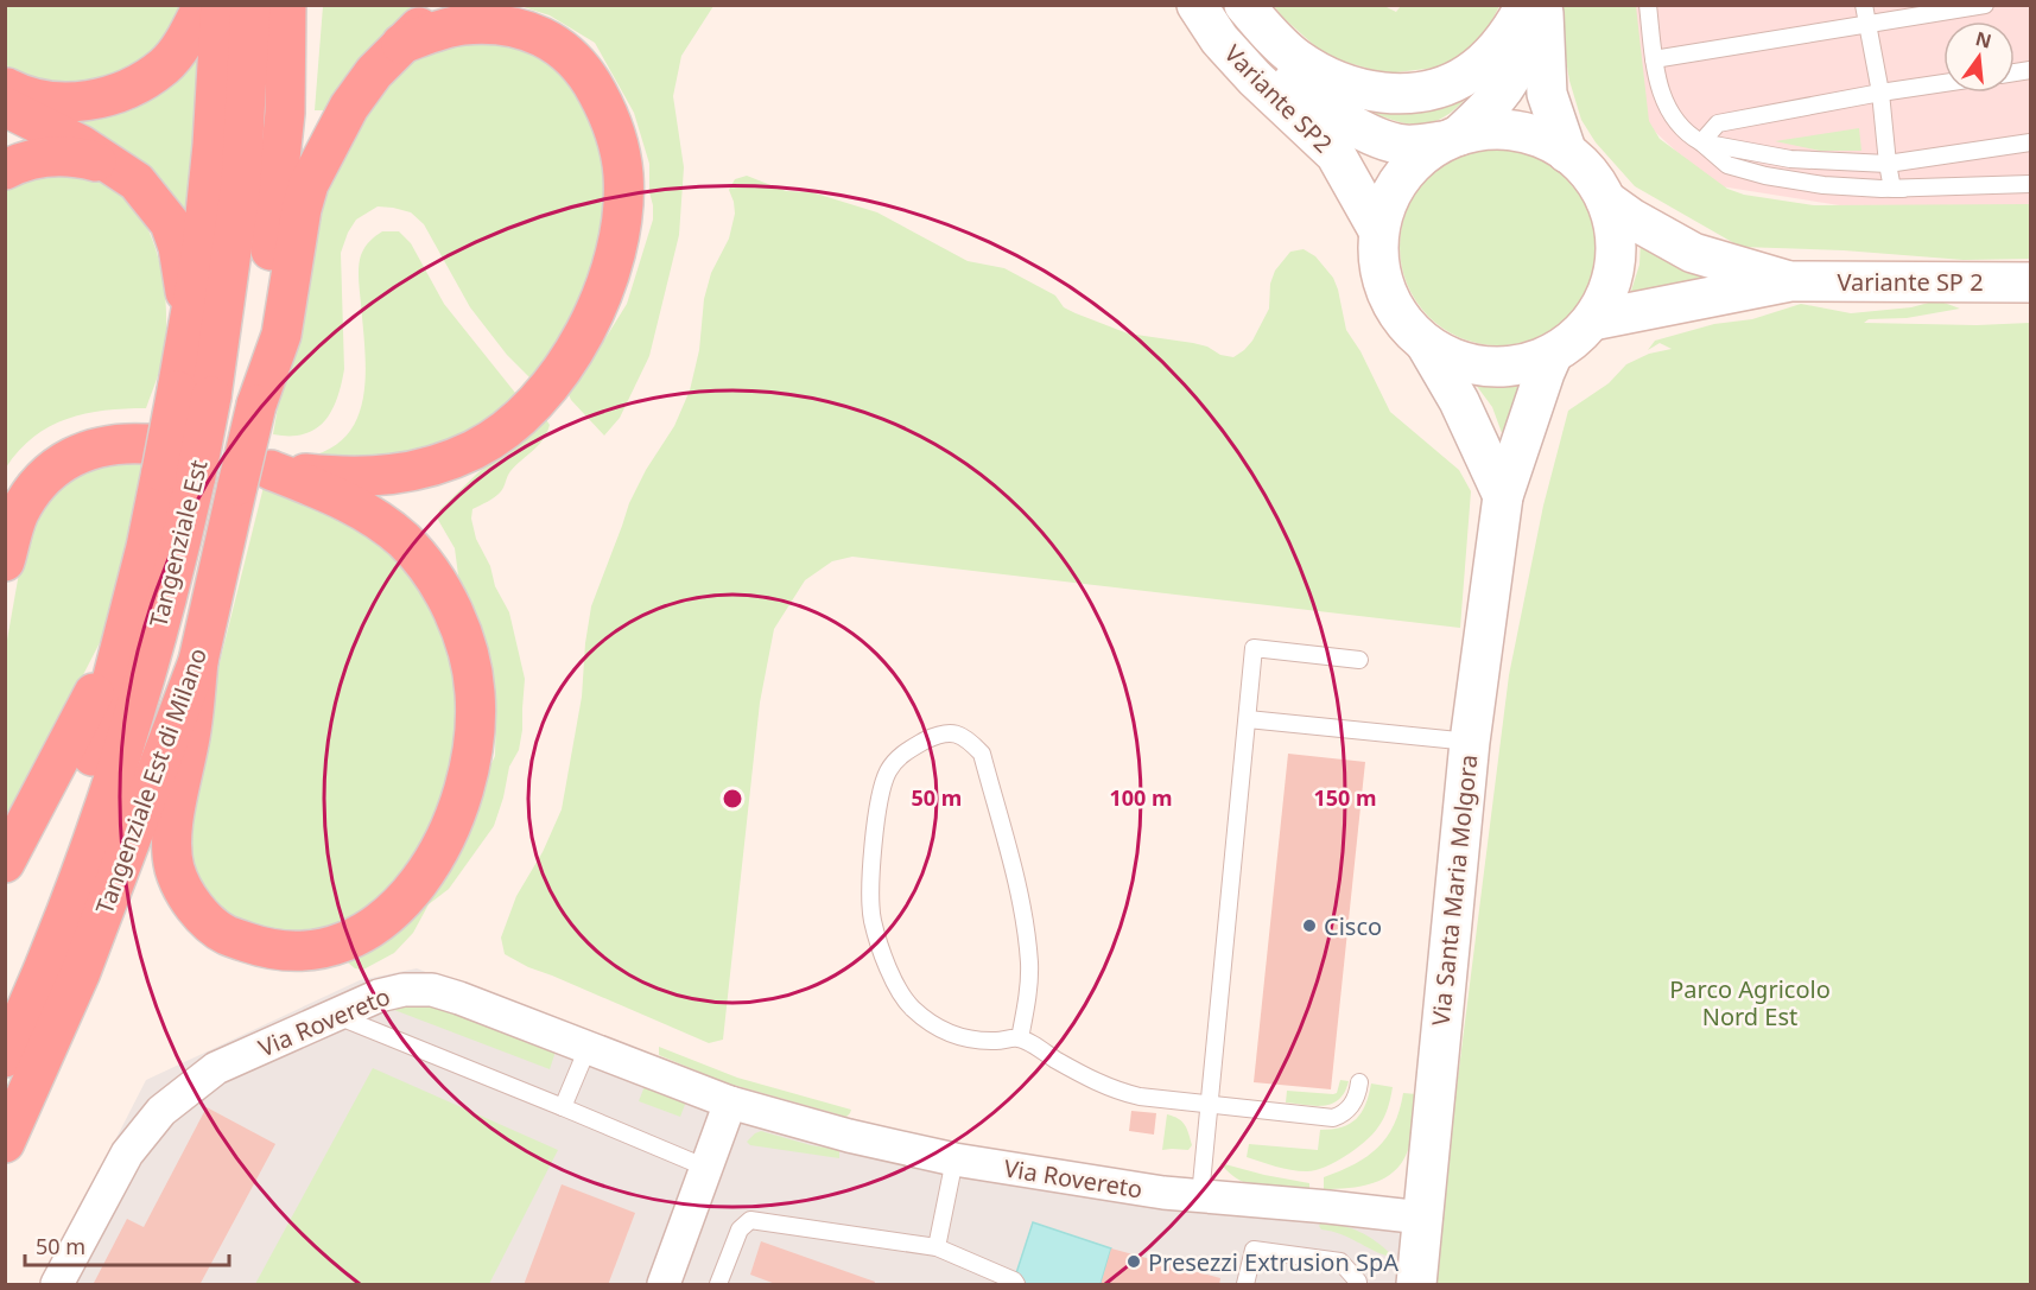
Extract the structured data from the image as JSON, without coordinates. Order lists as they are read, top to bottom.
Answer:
{
  "streets": {
    "highway": ["Tangenziale Est", "Tangenziale Est di Milano"],
    "main road": ["Variante SP2", "Variante SP 2", "Via Santa Maria Molgora"],
    "street": ["Via Rovereto"]
  },
  "crossings": [
    ["Variante SP2", "Variante SP 2"],
    ["Variante SP2", "Via Santa Maria Molgora"],
    ["Variante SP 2", "Via Santa Maria Molgora"],
    ["Via Santa Maria Molgora", "Via Rovereto"]
  ],
  "parks": ["Parco Agricolo Nord Est"],
  "places": ["Cisco", "Presezzi Extrusion SpA"],
  "scale_bar": "50 m",
  "north": "top",
  "rings": ["50 m", "100 m", "150 m"]
}
